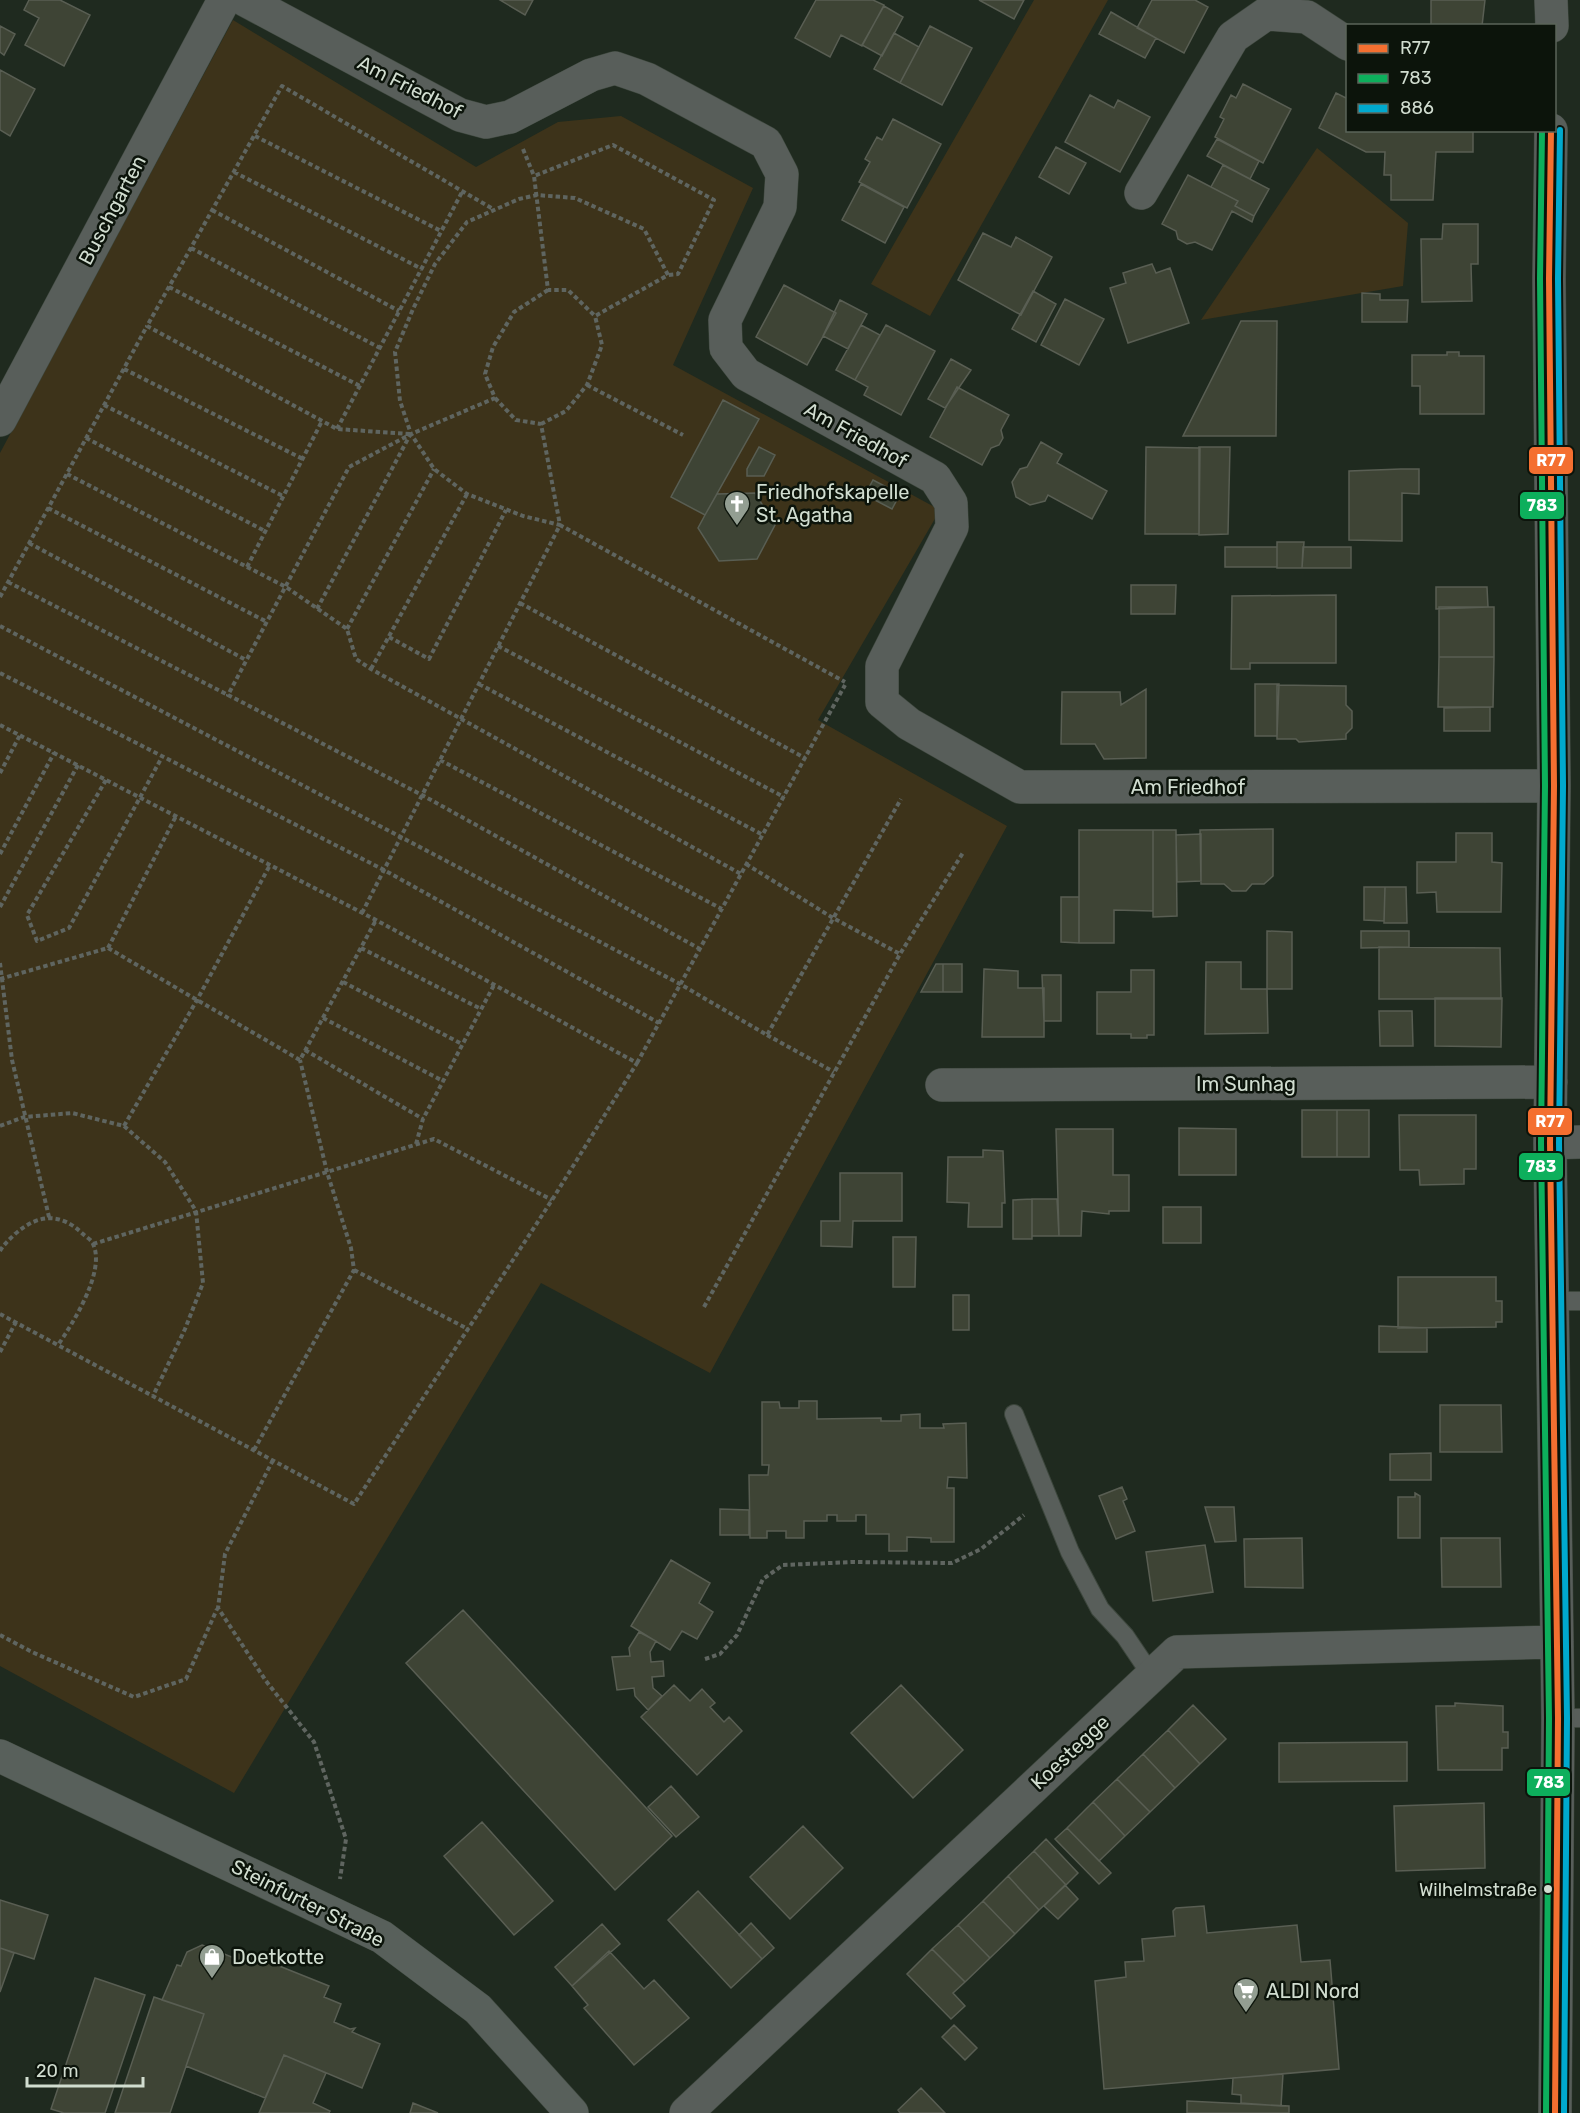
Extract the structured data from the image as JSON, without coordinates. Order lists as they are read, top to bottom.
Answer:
{
  "streets": {
    "main road": ["Steinfurter Straße"],
    "street": [
      "Am Friedhof",
      "Buschgarten",
      "Im Sunhag",
      "Koestegge"
    ]
  },
  "places": {
    "church": ["Friedhofskapelle St. Agatha"],
    "other": ["Wilhelmstraße"],
    "shop": ["Doetkotte"],
    "supermarket": ["ALDI Nord"]
  },
  "lines": ["transit line 886", "transit line R77", "transit line 783"],
  "legend": ["R77", "783", "886"],
  "scale_bar": "20 m"
}
